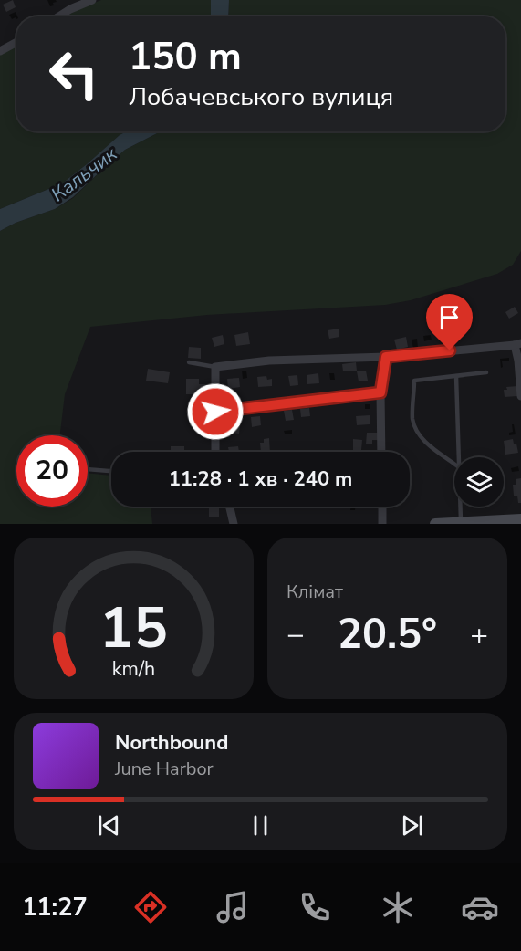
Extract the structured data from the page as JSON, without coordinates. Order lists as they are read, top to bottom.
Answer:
{
  "water": ["Кальчик"],
  "page": {
    "turn": ["150 m", "Лобачевського вулиця"],
    "limit": "20",
    "trip": "11:28 · 1 хв · 240 m",
    "tile": "Клімат",
    "heat": ["−", "20.5°", "+"],
    "song": ["Northbound", "June Harbor"],
    "tabs": "11:27",
    "gauge": ["15", "km/h"]
  }
}
